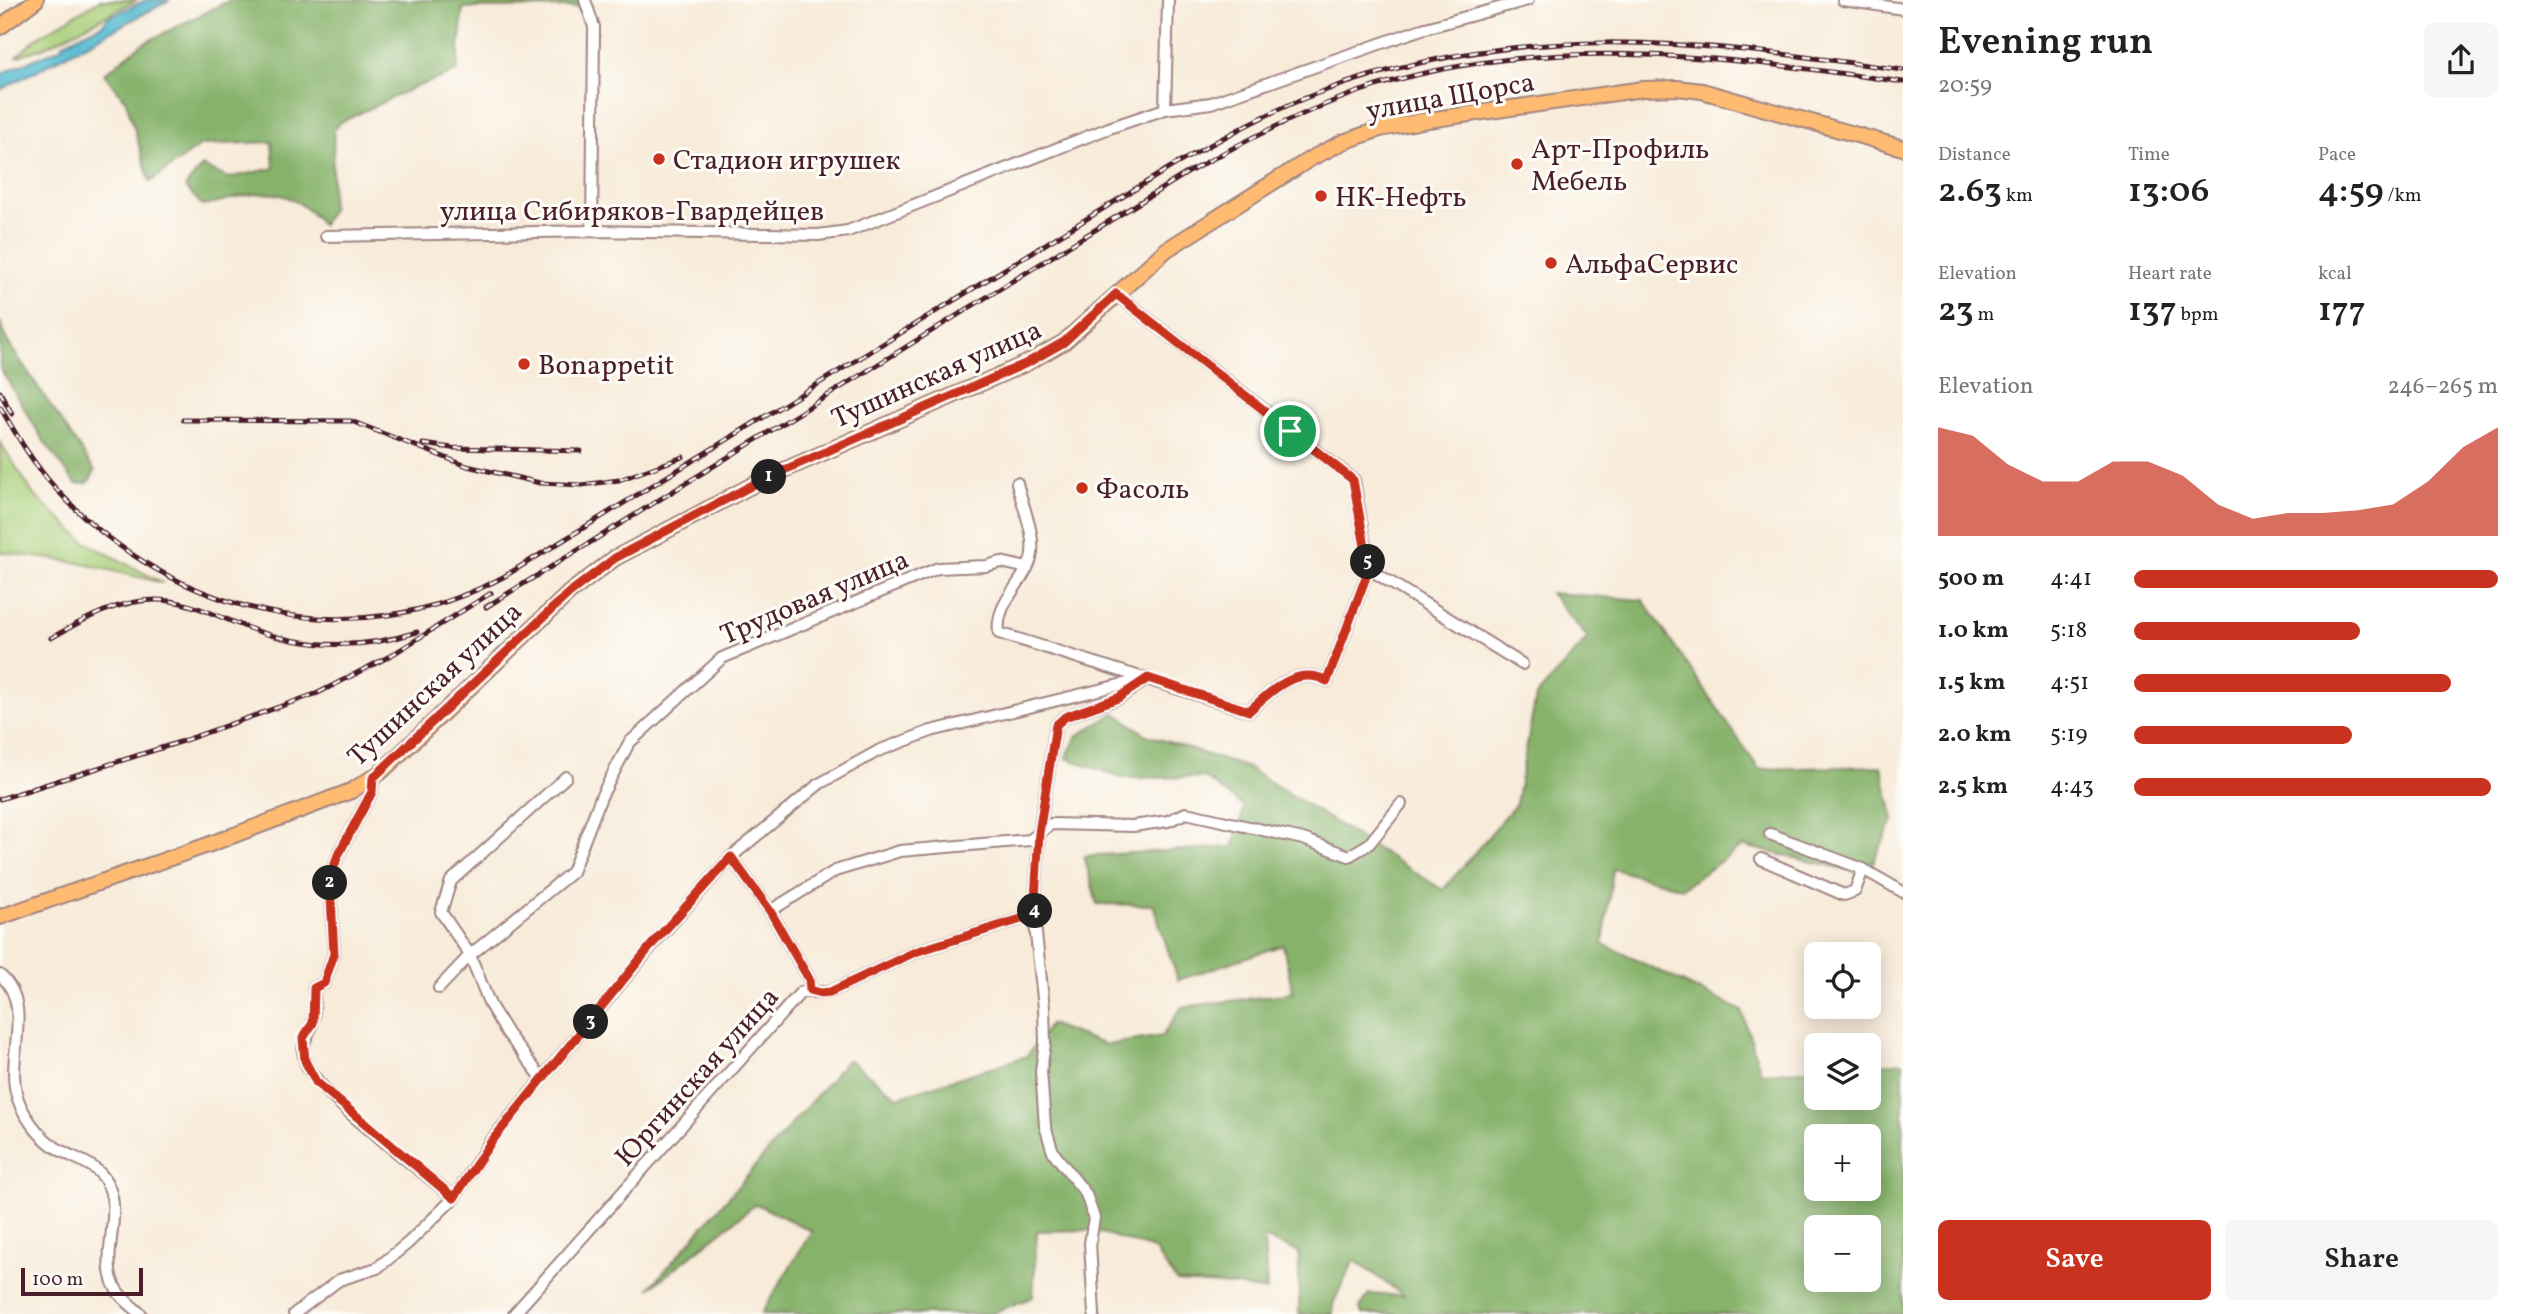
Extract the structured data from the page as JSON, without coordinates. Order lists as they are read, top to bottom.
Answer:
{
  "streets": {
    "main road": ["улица Щорса", "Тушинская улица"],
    "street": ["улица Сибиряков-Гвардейцев", "Трудовая улица", "Юргинская улица"]
  },
  "crossings": [
    ["улица Щорса", "Тушинская улица"]
  ],
  "places": [
    "Стадион игрушек",
    "Арт-Профиль Мебель",
    "НК-Нефть",
    "АльфаСервис",
    "Bonappetit",
    "Фасоль"
  ],
  "scale_bar": "100 m",
  "page": {
    "heading": ["Evening run", "20:59"],
    "stats": [
      ["Distance", "2.63 km"],
      ["Time", "13:06"],
      ["Pace", "4:59 /km"],
      ["Elevation", "23 m"],
      ["Heart rate", "137 bpm"],
      ["kcal", "177"]
    ],
    "chart": ["Elevation", "246–265 m"],
    "pins": [
      "1",
      "5",
      "2",
      "4",
      "3"
    ],
    "list": [
      {
        "name": "500 m",
        "note": "4:41"
      },
      {
        "name": "1.0 km",
        "note": "5:18"
      },
      {
        "name": "1.5 km",
        "note": "4:51"
      },
      {
        "name": "2.0 km",
        "note": "5:19"
      },
      {
        "name": "2.5 km",
        "note": "4:43"
      }
    ],
    "map_buttons": ["+", "−"],
    "buttons": ["Save", "Share"],
    "scale": "100 m"
  }
}
